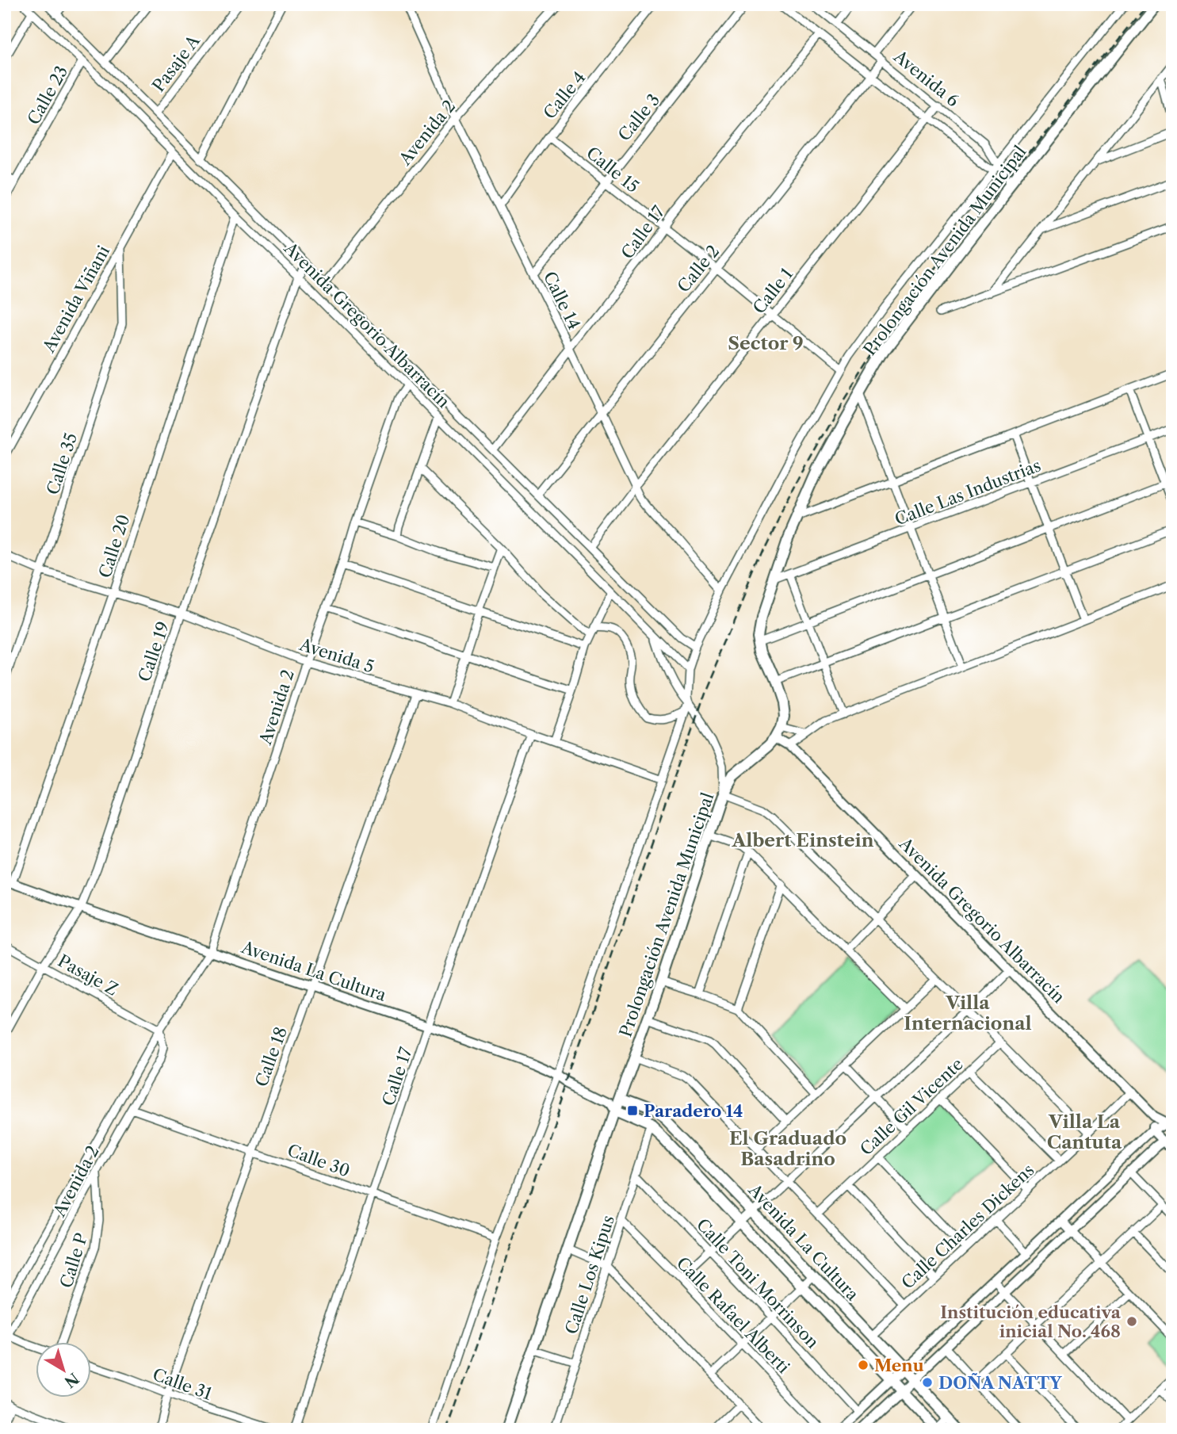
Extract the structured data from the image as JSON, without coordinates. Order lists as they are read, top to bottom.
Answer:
{
  "streets": {
    "main road": ["Prolongación Avenida Municipal", "Avenida La Cultura"],
    "street": [
      "Pasaje A",
      "Avenida 6",
      "Calle 23",
      "Calle 4",
      "Calle 3",
      "Avenida 2",
      "Calle 15",
      "Calle 17",
      "Calle 2",
      "Calle 1",
      "Avenida Viñani",
      "Calle 14",
      "Avenida Gregorio Albarracín",
      "Calle 35",
      "Calle Las Industrias",
      "Calle 20",
      "Calle 19",
      "Avenida 5",
      "Pasaje Z",
      "Calle 18",
      "Calle Gil Vicente",
      "Calle 30",
      "Calle Charles Dickens",
      "Calle P",
      "Calle Los Kipus",
      "Calle Toni Morrinson",
      "Calle Rafael Alberti",
      "Calle 31"
    ]
  },
  "crossings": [
    ["Pasaje A", "Avenida Gregorio Albarracín"],
    ["Avenida 6", "Calle 17"],
    ["Avenida 6", "Prolongación Avenida Municipal"],
    ["Avenida 6", "Calle 2"],
    ["Avenida 6", "Calle 1"],
    ["Calle 23", "Avenida Gregorio Albarracín"],
    ["Calle 4", "Calle 15"],
    ["Calle 4", "Calle 14"],
    ["Calle 3", "Calle 15"],
    ["Calle 3", "Calle 14"],
    ["Avenida 2", "Calle 14"],
    ["Avenida 2", "Avenida Gregorio Albarracín"],
    ["Avenida 2", "Avenida 5"],
    ["Avenida 2", "Avenida La Cultura"],
    ["Avenida 2", "Pasaje Z"],
    ["Avenida 2", "Calle 30"],
    ["Avenida 2", "Calle P"],
    ["Calle 15", "Calle 17"],
    ["Calle 15", "Prolongación Avenida Municipal"],
    ["Calle 15", "Calle 2"],
    ["Calle 15", "Calle 1"],
    ["Calle 17", "Calle 14"],
    ["Calle 17", "Avenida Gregorio Albarracín"],
    ["Calle 17", "Avenida 5"],
    ["Calle 17", "Avenida La Cultura"],
    ["Calle 17", "Calle 30"],
    ["Prolongación Avenida Municipal", "Calle 14"],
    ["Prolongación Avenida Municipal", "Avenida Gregorio Albarracín"],
    ["Prolongación Avenida Municipal", "Calle Las Industrias"],
    ["Prolongación Avenida Municipal", "Avenida La Cultura"],
    ["Calle 2", "Calle 14"],
    ["Calle 2", "Avenida Gregorio Albarracín"],
    ["Calle 1", "Calle 14"],
    ["Calle 1", "Avenida Gregorio Albarracín"],
    ["Avenida Viñani", "Avenida Gregorio Albarracín"],
    ["Avenida Viñani", "Calle 35"],
    ["Avenida Gregorio Albarracín", "Calle 20"],
    ["Avenida Gregorio Albarracín", "Calle 19"],
    ["Avenida Gregorio Albarracín", "Calle Charles Dickens"],
    ["Calle 35", "Avenida 5"],
    ["Calle 20", "Avenida 5"],
    ["Calle 20", "Avenida La Cultura"],
    ["Calle 19", "Avenida 5"],
    ["Calle 19", "Avenida La Cultura"],
    ["Calle 19", "Pasaje Z"],
    ["Avenida 5", "Calle 18"],
    ["Avenida La Cultura", "Calle 18"],
    ["Avenida La Cultura", "Calle Charles Dickens"],
    ["Avenida La Cultura", "Calle Los Kipus"],
    ["Calle 18", "Calle 30"],
    ["Calle 18", "Calle 31"],
    ["Calle Los Kipus", "Calle Toni Morrinson"],
    ["Calle Los Kipus", "Calle Rafael Alberti"]
  ],
  "districts": [
    "Sector 9",
    "Albert Einstein",
    "Villa Internacional",
    "Villa La Cantuta",
    "El Graduado Basadrino"
  ],
  "places": {
    "transit": ["Paradero 14"],
    "other": ["Institución educativa inicial No. 468", "Menu", "DOÑA NATTY"]
  },
  "north": "bottom right"
}
